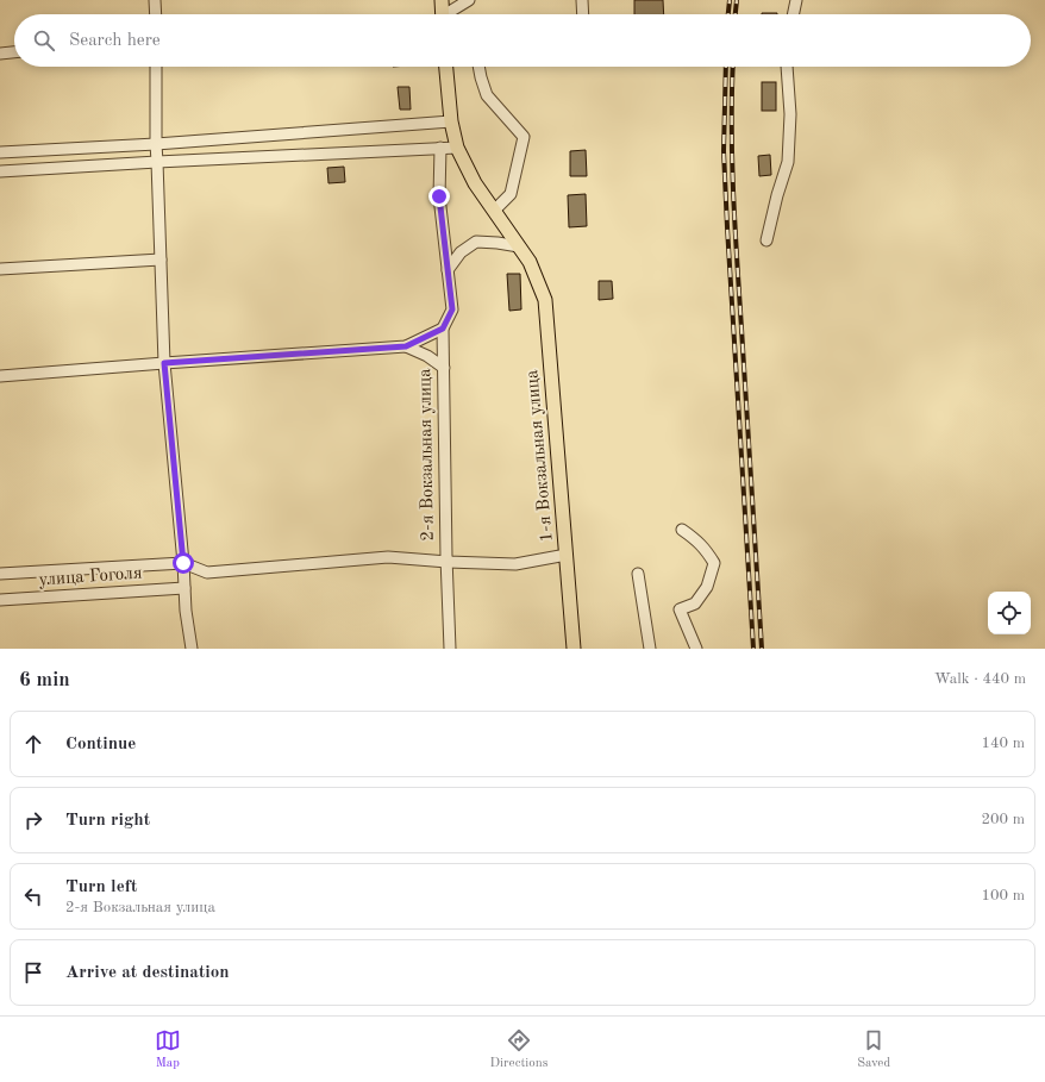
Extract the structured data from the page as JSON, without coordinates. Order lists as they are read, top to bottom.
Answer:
{
  "streets": {
    "main road": ["1-я Вокзальная улица"],
    "street": ["2-я Вокзальная улица", "улица Гоголя"]
  },
  "page": {
    "search": "Search here",
    "heading": ["6 min", "Walk · 440 m"],
    "list": [
      ["Continue", "140 m"],
      ["Turn right", "200 m"],
      ["Turn left", "2-я Вокзальная улица", "100 m"],
      "Arrive at destination"
    ],
    "nav": ["Map", "Directions", "Saved"]
  }
}
